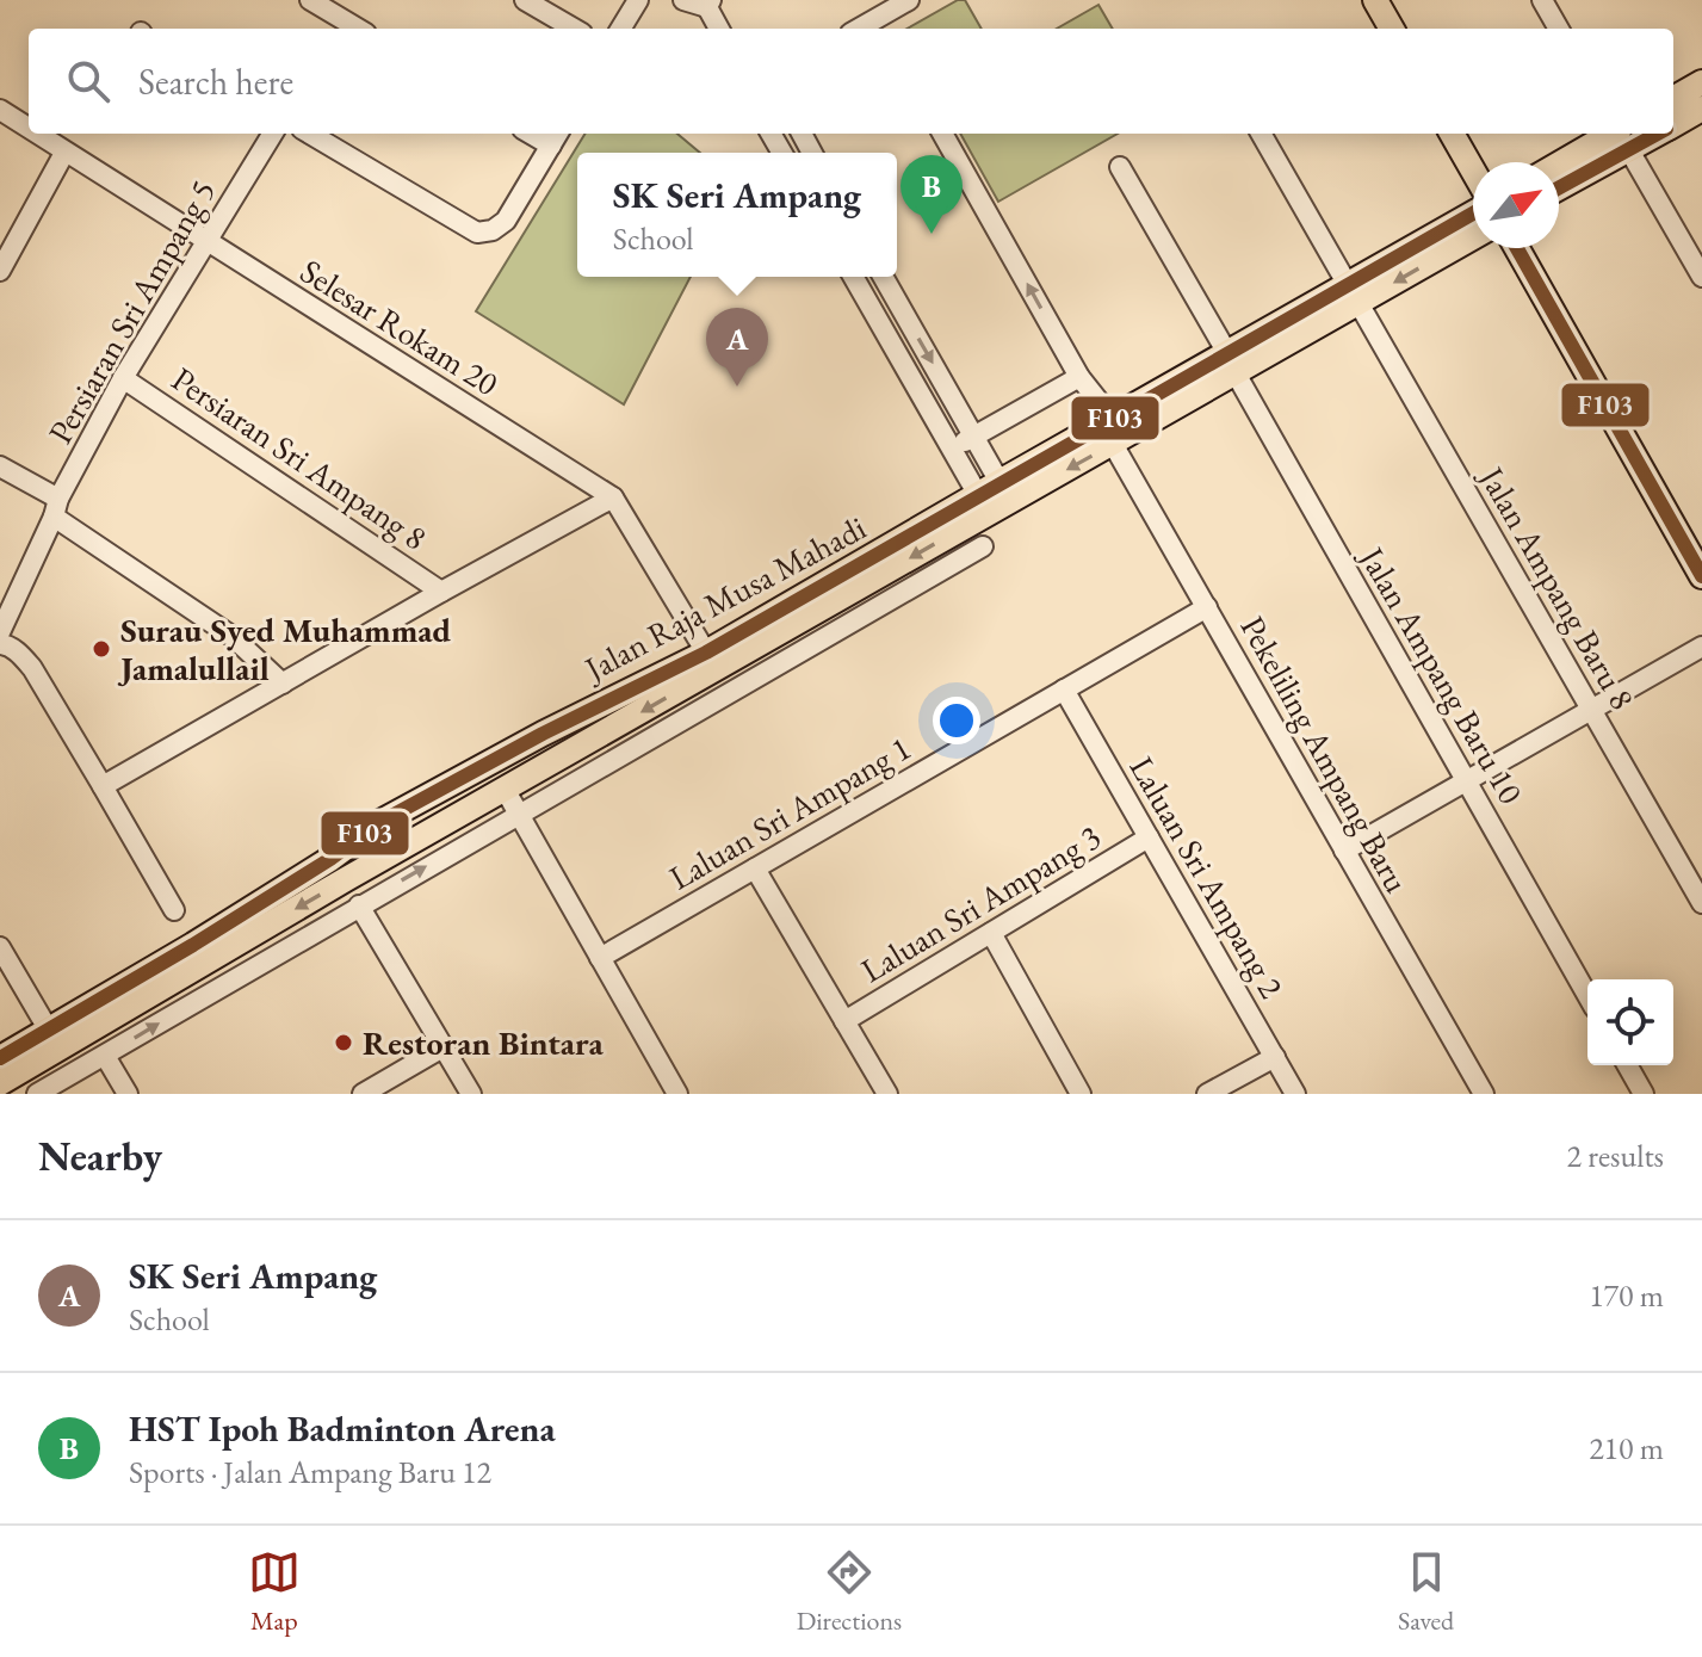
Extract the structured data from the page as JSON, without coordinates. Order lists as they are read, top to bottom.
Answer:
{
  "streets": {
    "main road": ["Jalan Raja Musa Mahadi"],
    "street": [
      "Persiaran Sri Ampang 5",
      "Selesar Rokam 20",
      "Persiaran Sri Ampang 8",
      "Jalan Ampang Baru 8",
      "Jalan Ampang Baru 10",
      "Pekeliling Ampang Baru",
      "Laluan Sri Ampang 1",
      "Laluan Sri Ampang 2",
      "Laluan Sri Ampang 3"
    ]
  },
  "crossings": [
    ["Persiaran Sri Ampang 5", "Selesar Rokam 20"],
    ["Persiaran Sri Ampang 5", "Persiaran Sri Ampang 8"],
    ["Selesar Rokam 20", "Jalan Raja Musa Mahadi"],
    ["Jalan Ampang Baru 8", "Jalan Raja Musa Mahadi"],
    ["Jalan Raja Musa Mahadi", "Jalan Ampang Baru 10"],
    ["Jalan Raja Musa Mahadi", "Pekeliling Ampang Baru"],
    ["Pekeliling Ampang Baru", "Laluan Sri Ampang 1"],
    ["Laluan Sri Ampang 1", "Laluan Sri Ampang 2"],
    ["Laluan Sri Ampang 2", "Laluan Sri Ampang 3"]
  ],
  "places": ["Surau Syed Muhammad Jamalullail", "Restoran Bintara"],
  "lines": ["transit line F103"],
  "north": "top right",
  "page": {
    "search": "Search here",
    "popup": ["SK Seri Ampang", "School"],
    "pins": ["B", "A"],
    "heading": ["Nearby", "2 results"],
    "list": [
      {
        "mark": "A",
        "name": "SK Seri Ampang",
        "note": "School",
        "value": "170 m"
      },
      {
        "mark": "B",
        "name": "HST Ipoh Badminton Arena",
        "note": "Sports · Jalan Ampang Baru 12",
        "value": "210 m"
      }
    ],
    "nav": ["Map", "Directions", "Saved"]
  }
}
